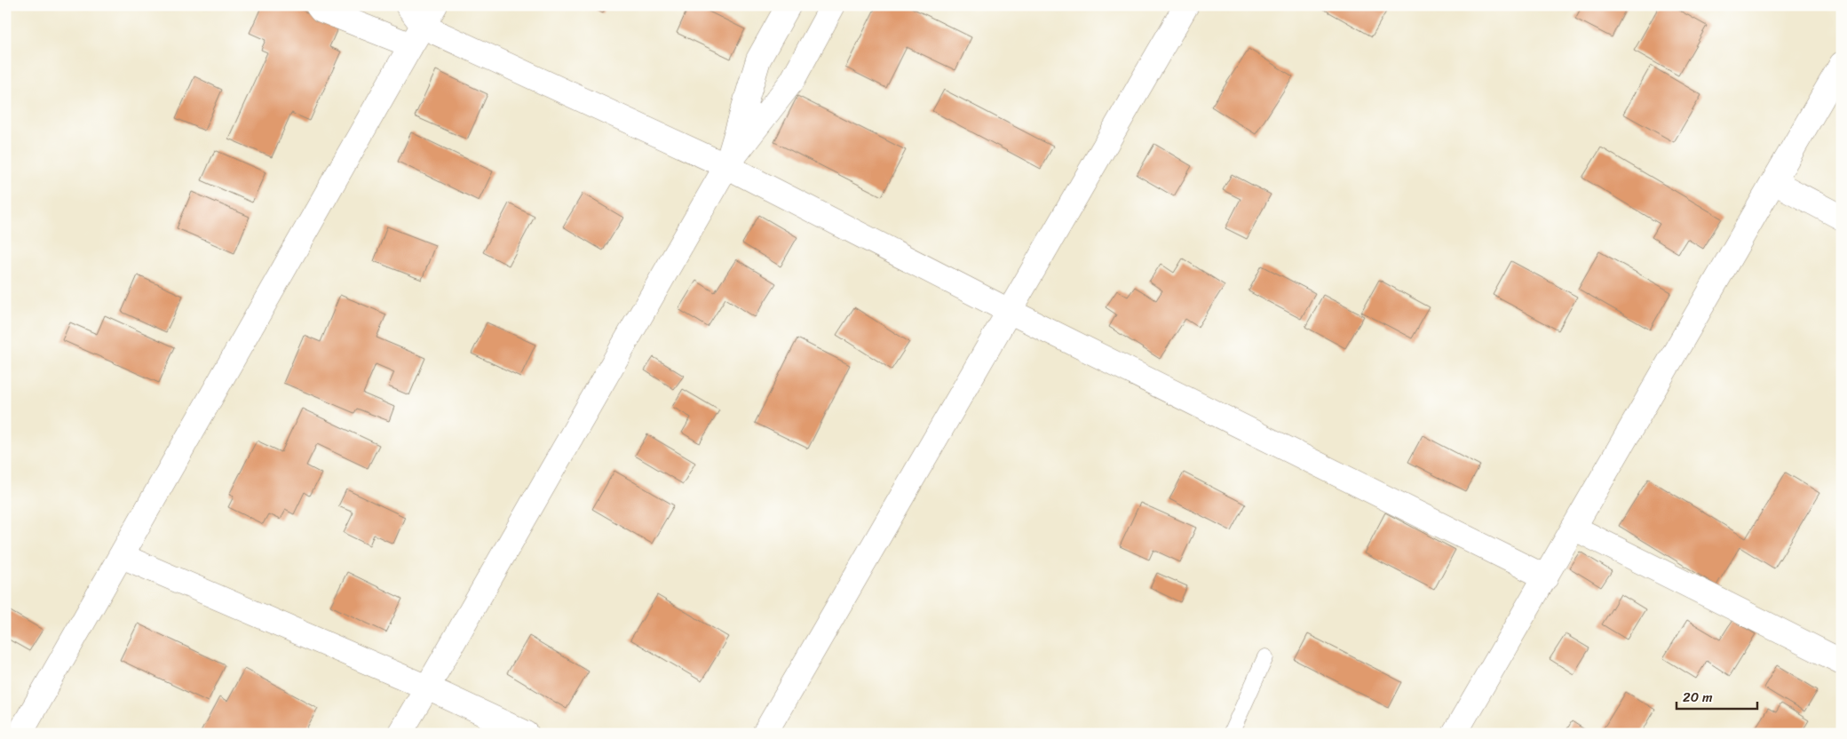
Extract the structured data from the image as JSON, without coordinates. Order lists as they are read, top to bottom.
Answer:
{
  "scale_bar": "20 m"
}
